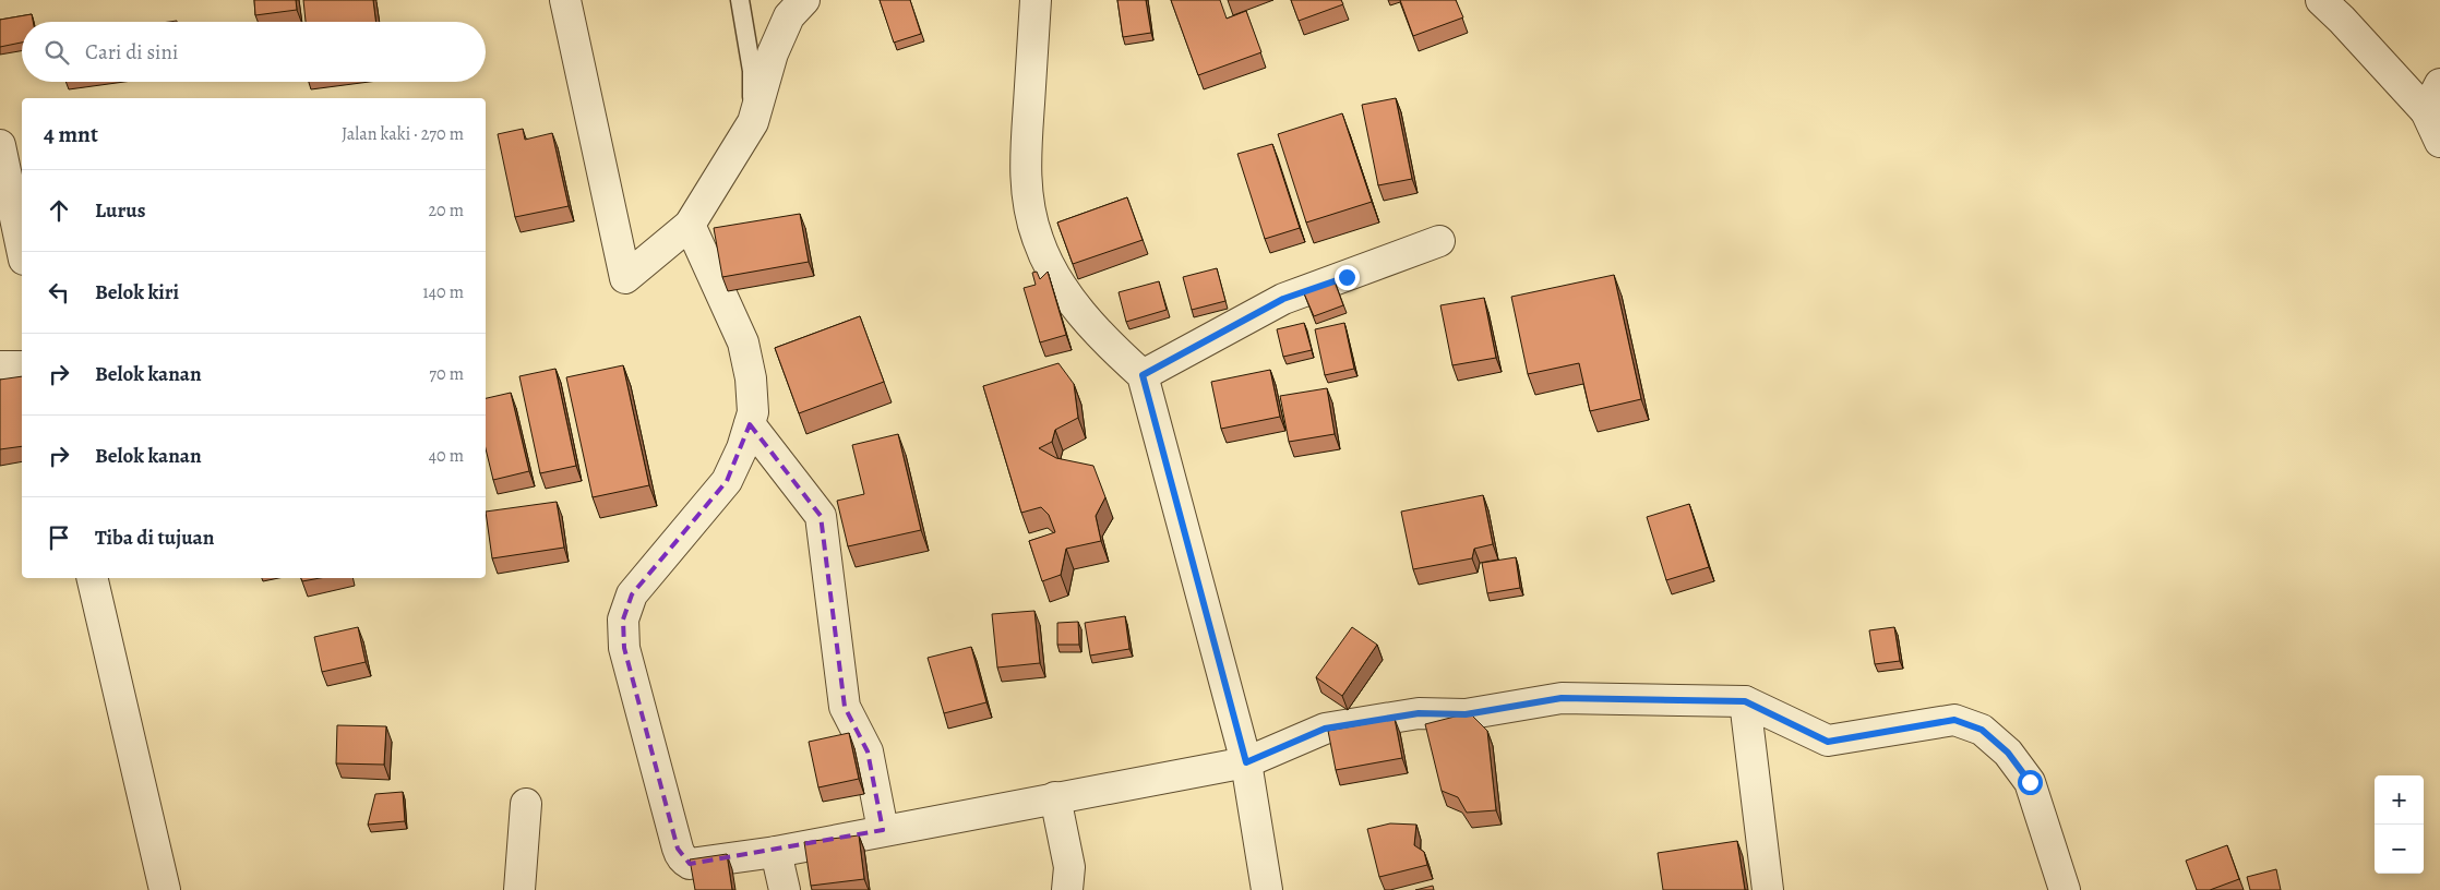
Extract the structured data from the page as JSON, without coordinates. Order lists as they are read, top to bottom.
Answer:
{
  "page": {
    "search": "Cari di sini",
    "heading": ["4 mnt", "Jalan kaki · 270 m"],
    "list": [
      ["Lurus", "20 m"],
      ["Belok kiri", "140 m"],
      ["Belok kanan", "70 m"],
      ["Belok kanan", "40 m"],
      "Tiba di tujuan"
    ],
    "map_buttons": ["+", "−"]
  }
}
